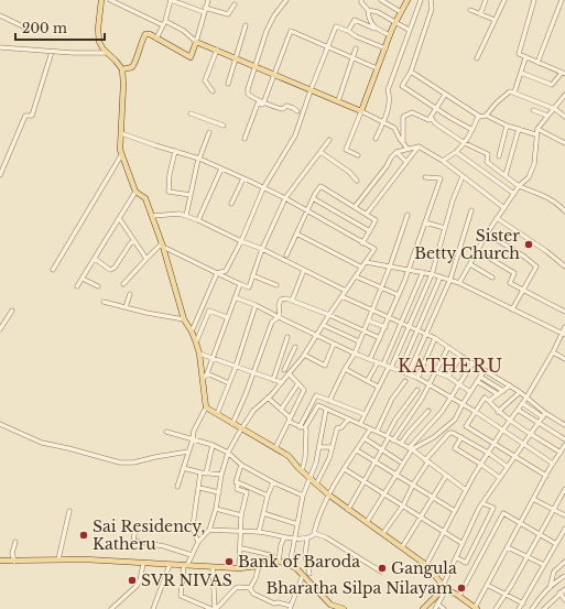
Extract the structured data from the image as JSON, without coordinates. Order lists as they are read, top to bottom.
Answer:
{
  "districts": ["KATHERU"],
  "places": [
    "Sister Betty Church",
    "Sai Residency, Katheru",
    "Bank of Baroda",
    "Gangula",
    "SVR NIVAS",
    "Bharatha Silpa Nilayam"
  ],
  "scale_bar": "200 m"
}
